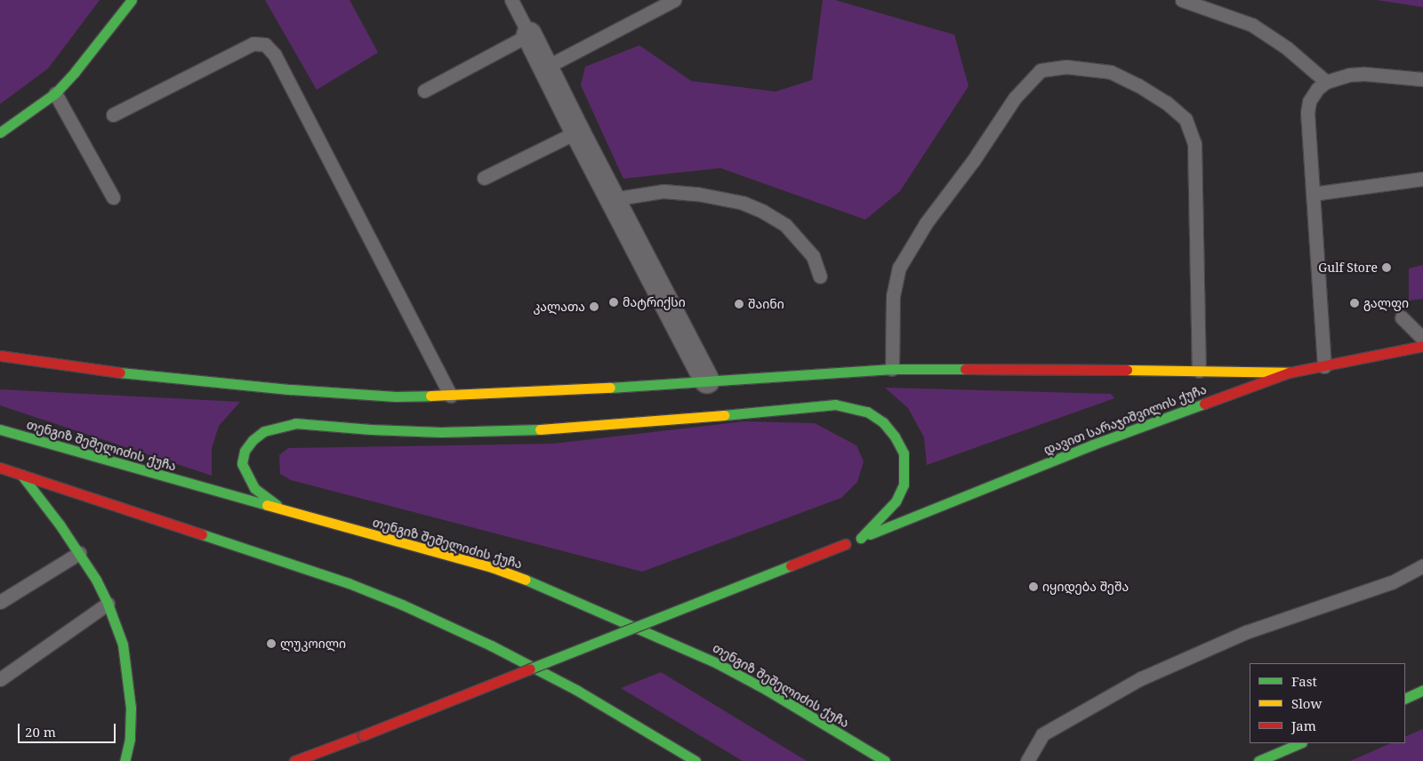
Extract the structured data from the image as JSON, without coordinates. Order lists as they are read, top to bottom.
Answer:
{
  "streets": {
    "main road": ["დავით სარაჯიშვილის ქუჩა", "თენგიზ შეშელიძის ქუჩა"]
  },
  "places": [
    "Gulf Store",
    "მატრიქსი",
    "გალფი",
    "შაინი",
    "კალათა",
    "იყიდება შეშა",
    "ლუკოილი"
  ],
  "legend": ["Fast", "Slow", "Jam"],
  "scale_bar": "20 m"
}
